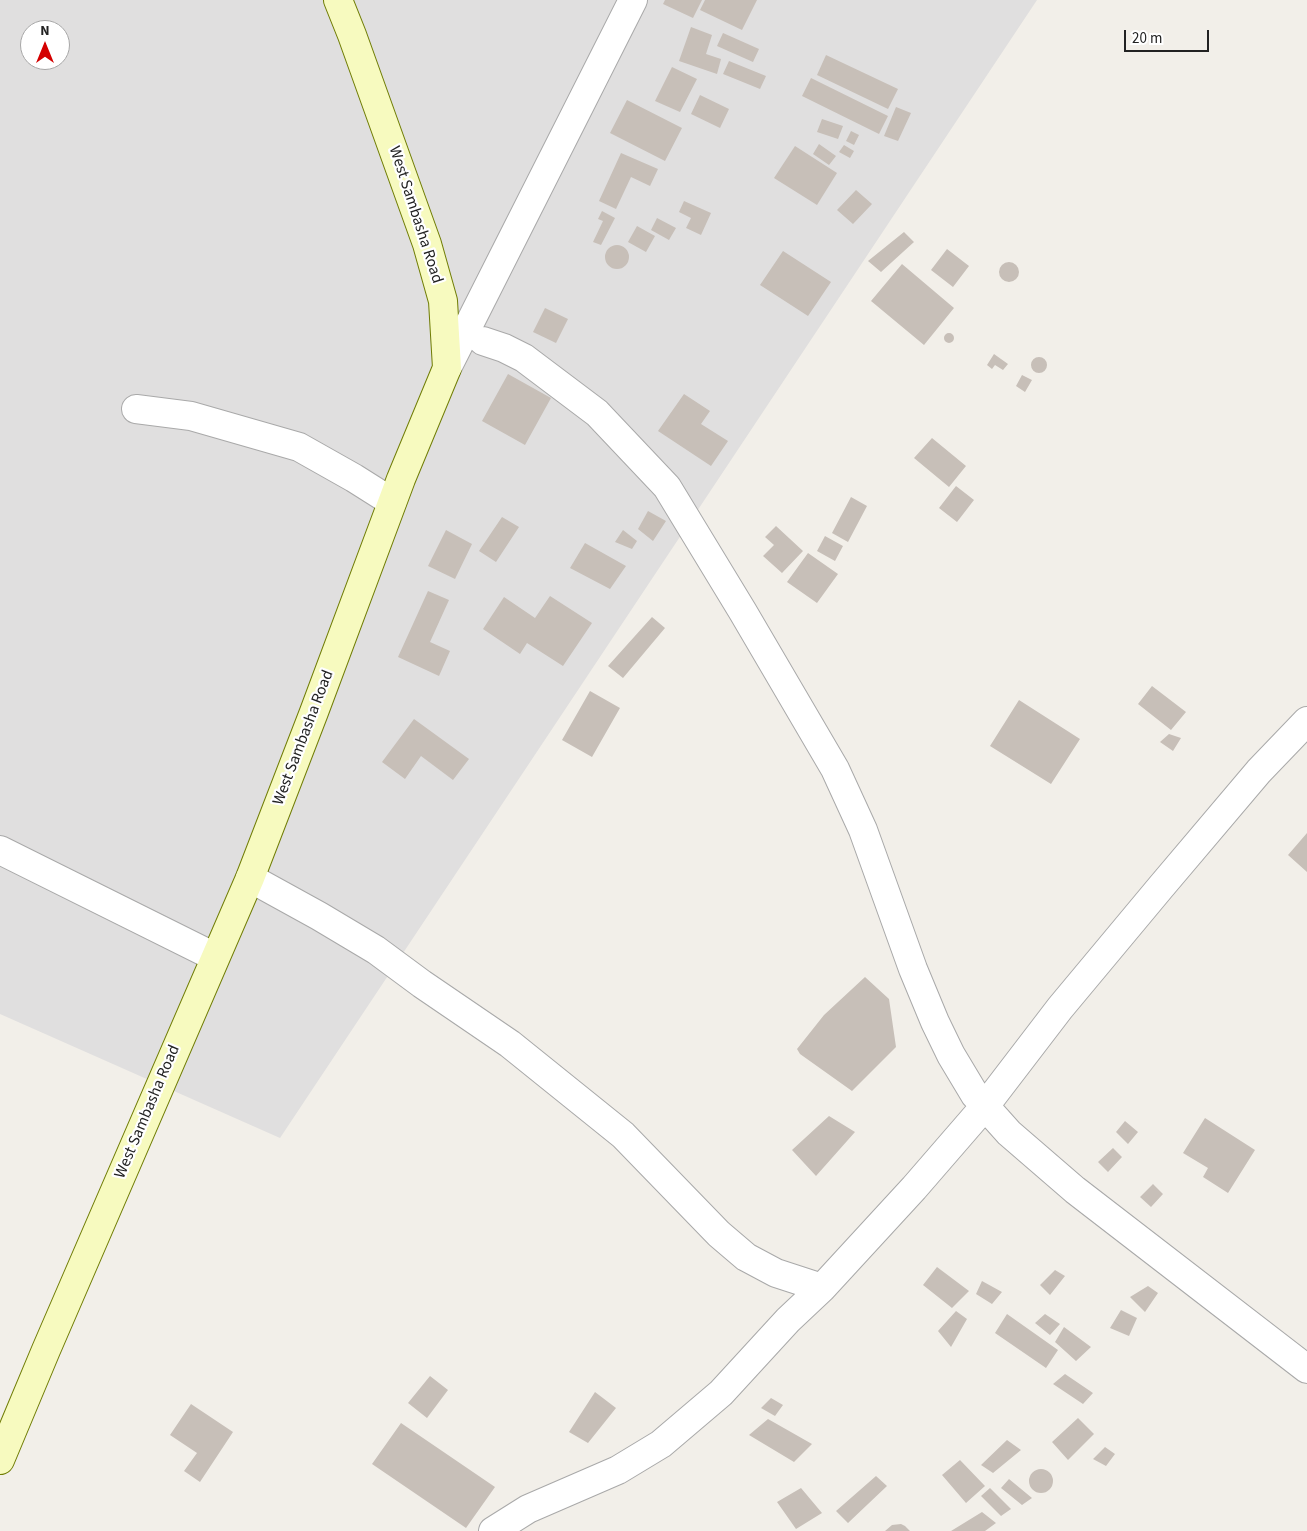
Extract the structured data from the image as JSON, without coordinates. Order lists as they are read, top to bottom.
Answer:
{
  "streets": {
    "street": ["West Sambasha Road"]
  },
  "scale_bar": "20 m",
  "north": "top"
}
